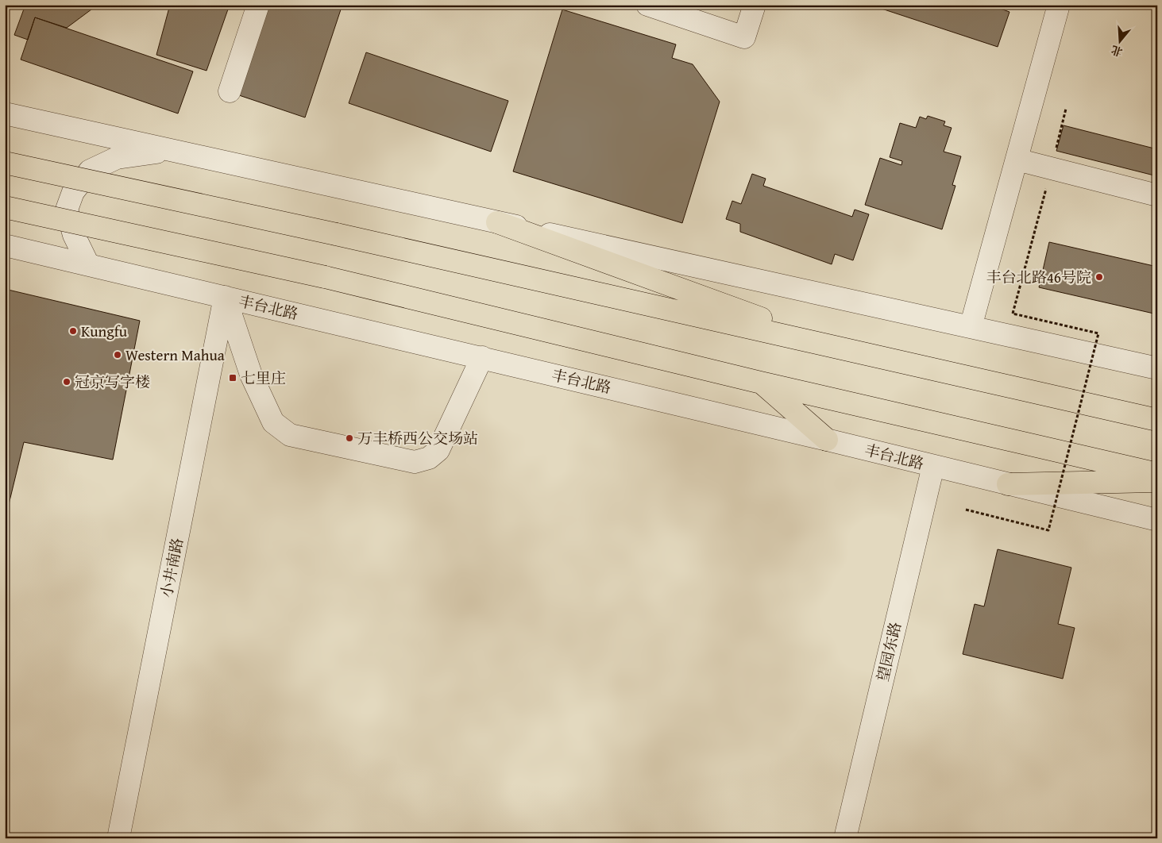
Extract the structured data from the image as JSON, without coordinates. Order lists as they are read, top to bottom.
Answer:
{
  "streets": {
    "street": ["丰台北路", "小井南路", "望园东路"]
  },
  "crossings": [
    ["丰台北路", "小井南路"],
    ["丰台北路", "望园东路"]
  ],
  "places": {
    "other": [
      "丰台北路46号院",
      "Kungfu",
      "Western Mahua",
      "冠京写字楼",
      "万丰桥西公交场站"
    ],
    "transit": ["七里庄"]
  },
  "north": "bottom"
}
